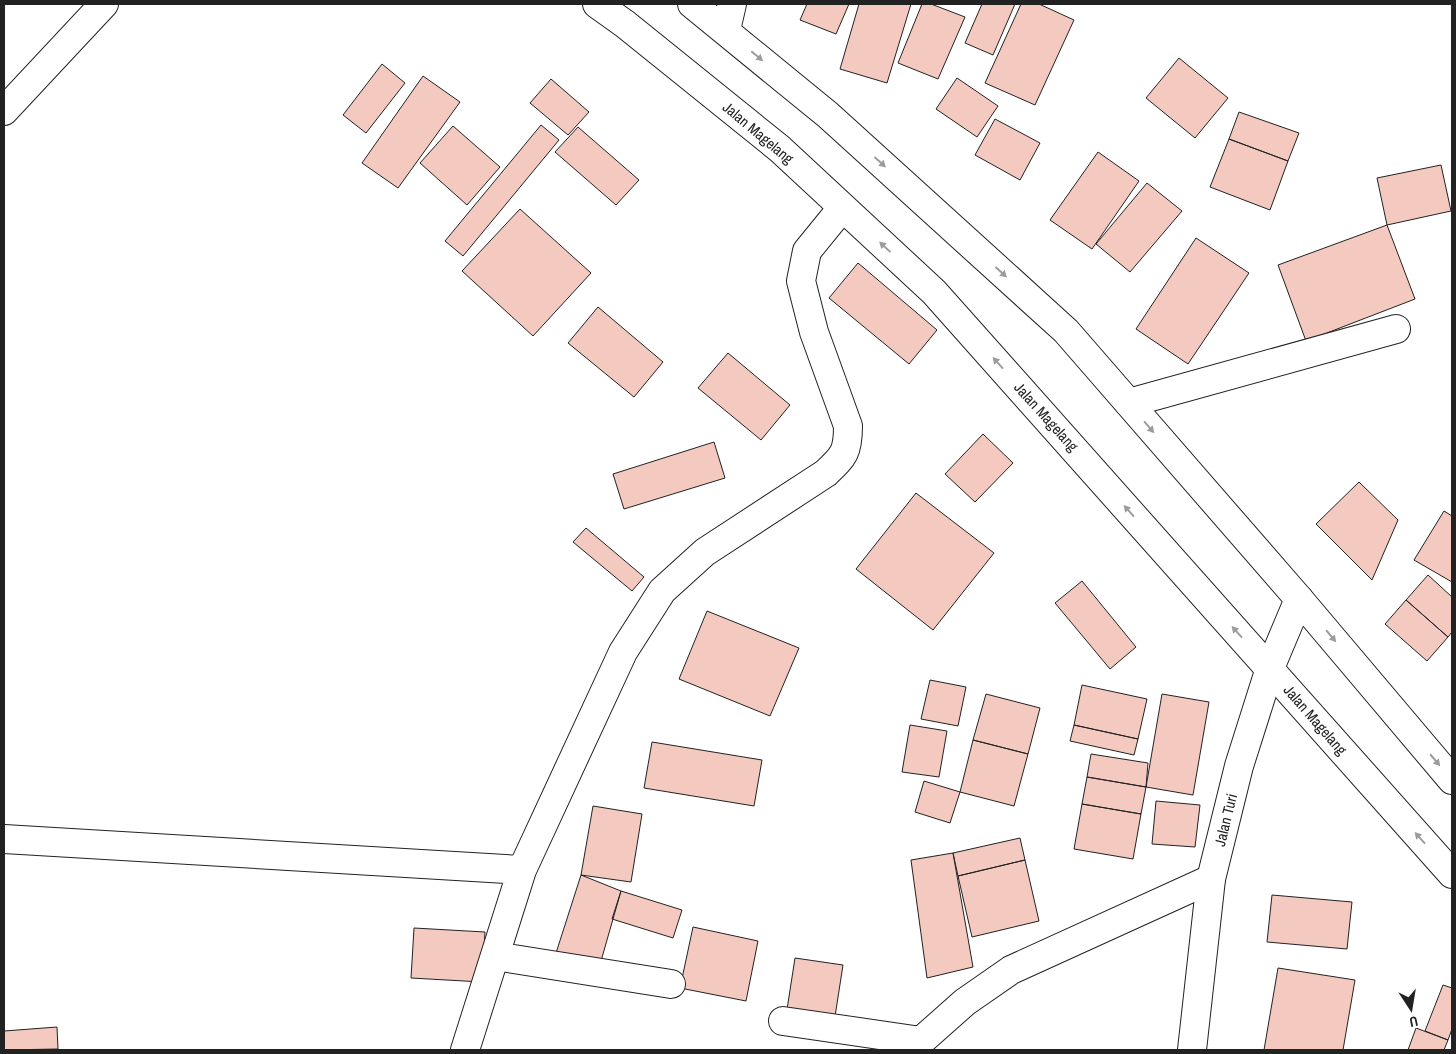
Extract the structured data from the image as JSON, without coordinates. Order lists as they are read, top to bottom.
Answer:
{
  "streets": {
    "main road": ["Jalan Magelang", "Jalan Turi"]
  },
  "crossings": [
    ["Jalan Magelang", "Jalan Turi"]
  ],
  "north": "bottom"
}
